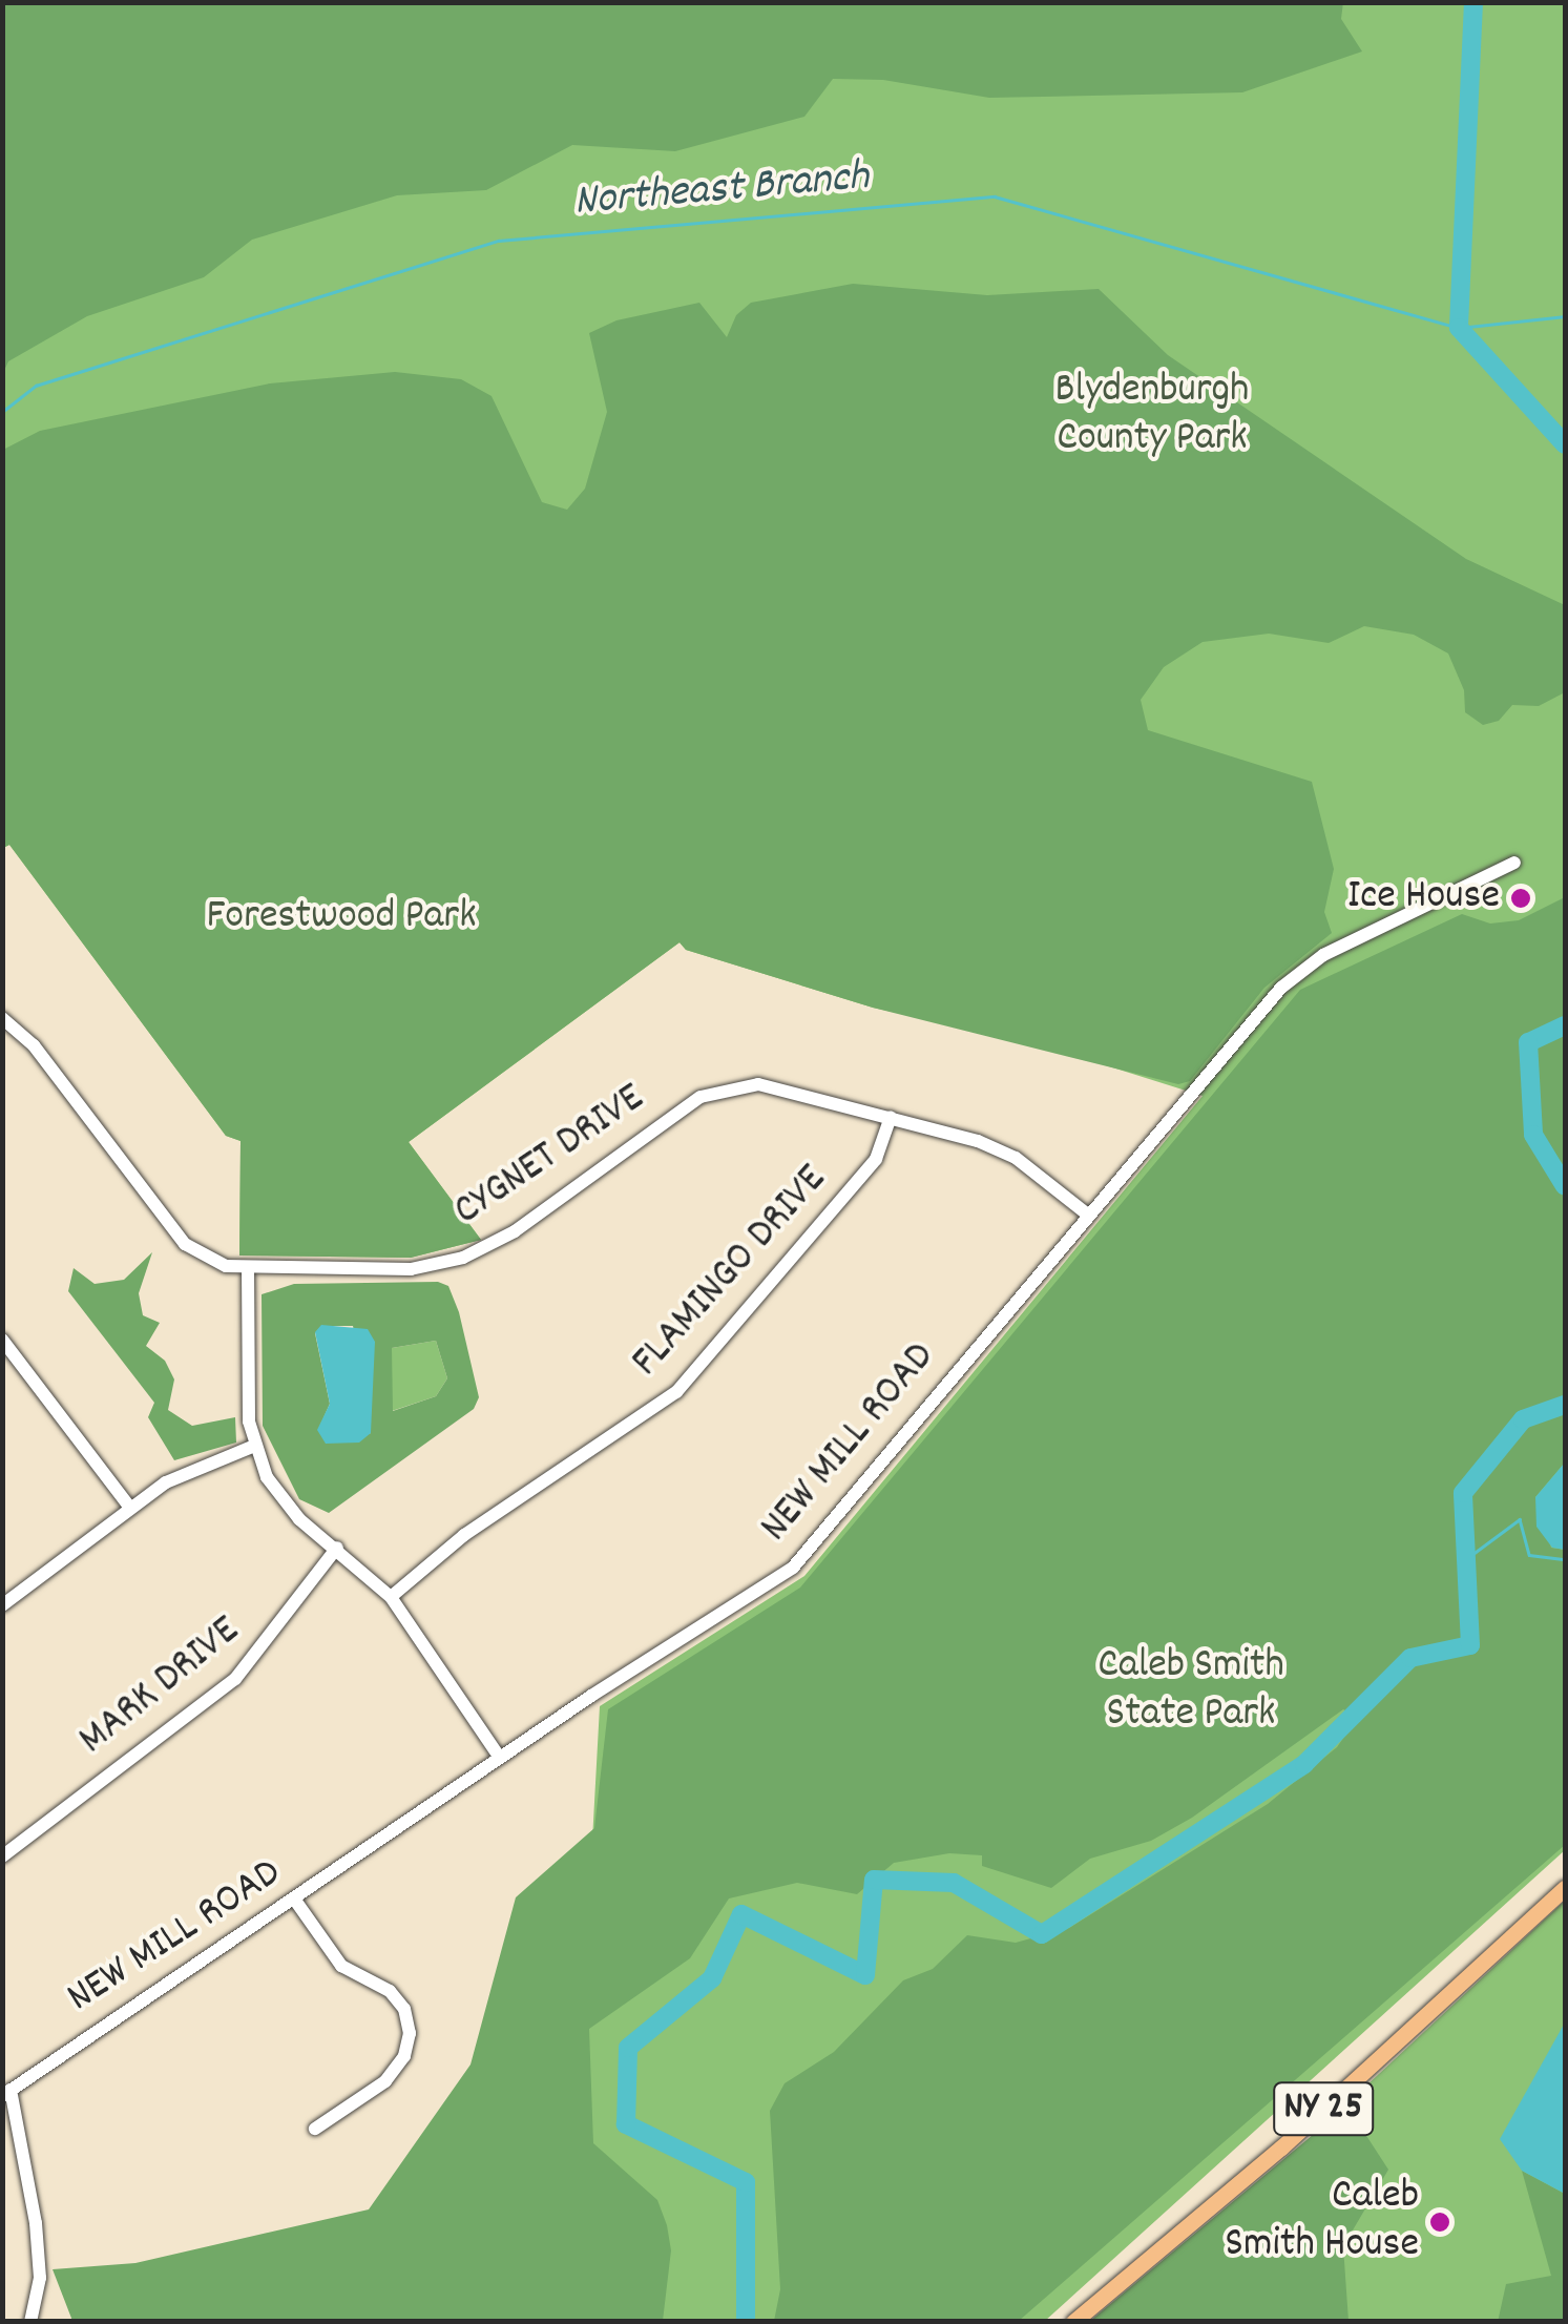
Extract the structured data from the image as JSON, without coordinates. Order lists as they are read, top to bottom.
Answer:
{
  "streets": {
    "main road": ["NY 25"],
    "street": [
      "CYGNET DRIVE",
      "FLAMINGO DRIVE",
      "NEW MILL ROAD",
      "MARK DRIVE"
    ]
  },
  "crossings": [
    ["CYGNET DRIVE", "FLAMINGO DRIVE"],
    ["CYGNET DRIVE", "NEW MILL ROAD"]
  ],
  "water": ["Northeast Branch"],
  "parks": ["Blydenburgh County Park", "Forestwood Park", "Caleb Smith State Park"],
  "places": ["Ice House", "Caleb Smith House"]
}
